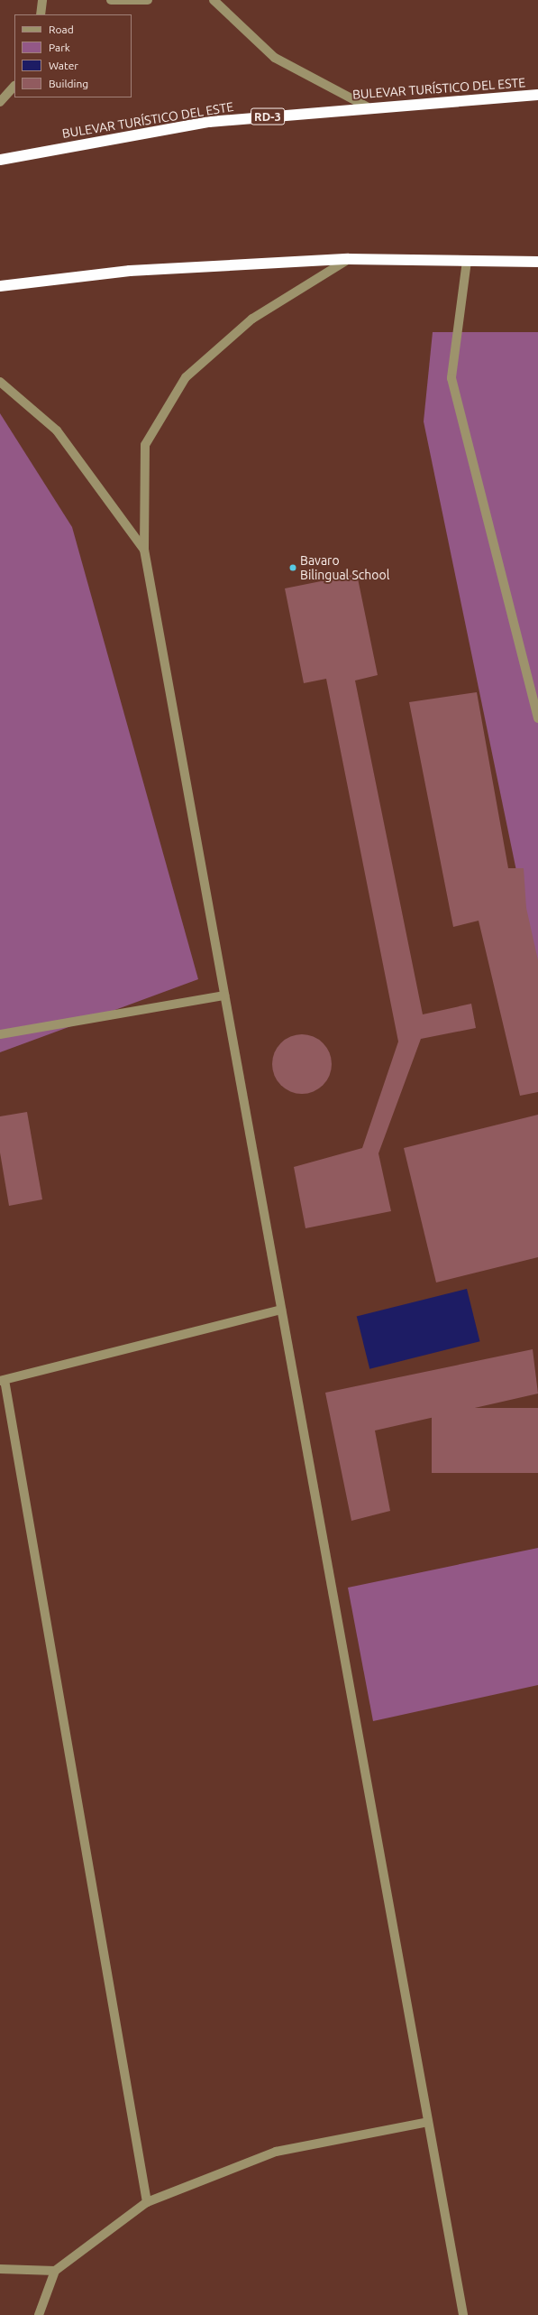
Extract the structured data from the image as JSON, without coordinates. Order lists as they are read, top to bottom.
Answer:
{
  "streets": {
    "highway": ["BULEVAR TURÍSTICO DEL ESTE", "RD-3"]
  },
  "places": ["Bavaro Bilingual School"],
  "legend": [
    "Road",
    "Park",
    "Water",
    "Building"
  ]
}
